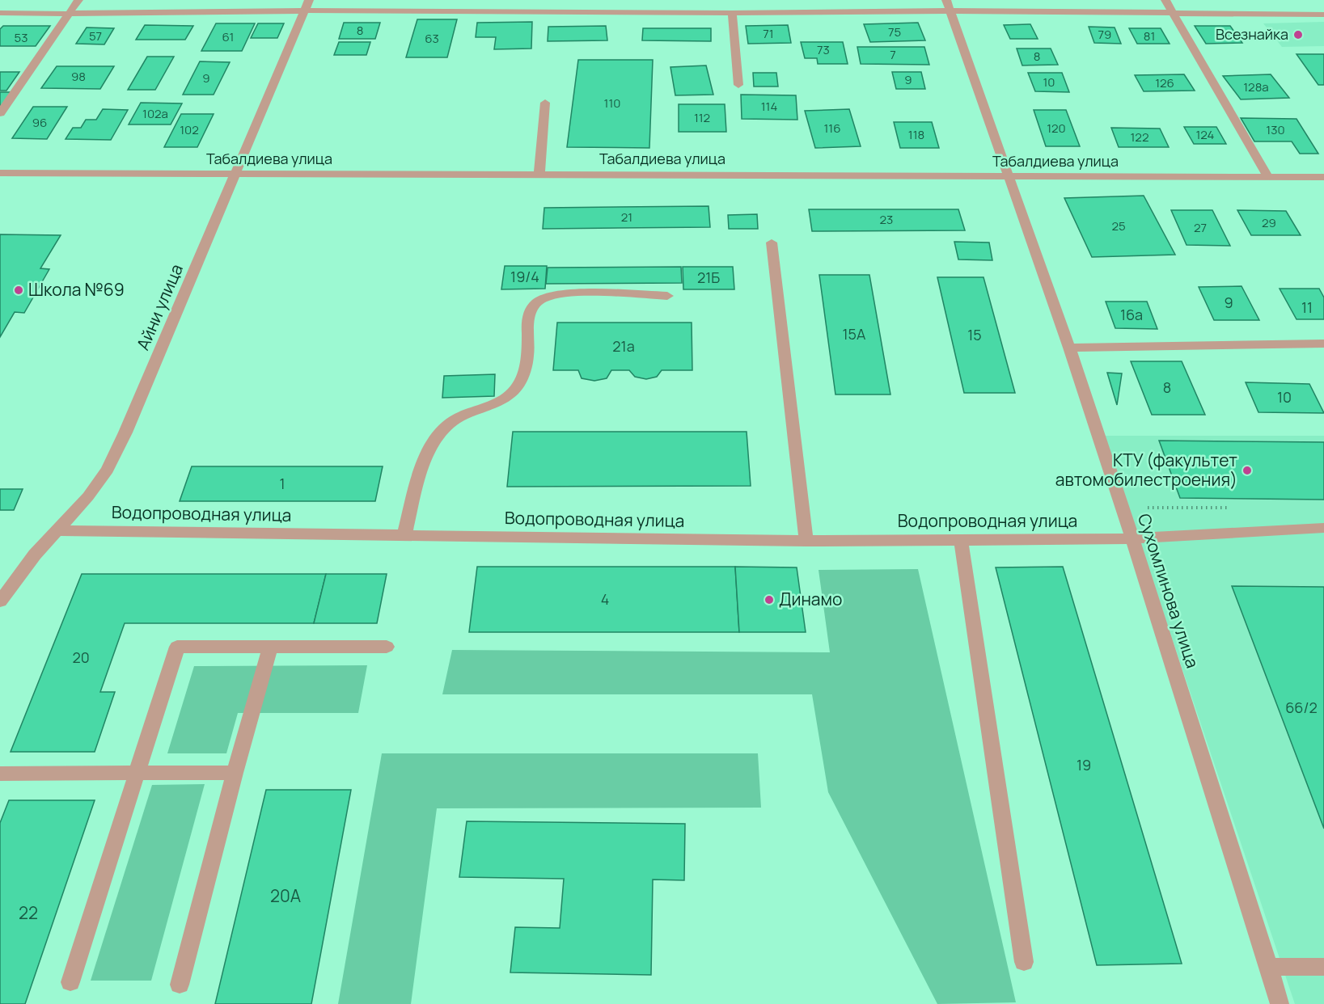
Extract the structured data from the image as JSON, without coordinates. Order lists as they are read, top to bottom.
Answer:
{
  "streets": {
    "street": [
      "Табалдиева улица",
      "Айни улица",
      "Водопроводная улица",
      "Сухомлинова улица"
    ]
  },
  "crossings": [
    ["Табалдиева улица", "Айни улица"],
    ["Табалдиева улица", "Сухомлинова улица"],
    ["Айни улица", "Водопроводная улица"],
    ["Водопроводная улица", "Сухомлинова улица"]
  ],
  "places": [
    "Всезнайка",
    "Школа №69",
    "КТУ (факультет автомобилестроения)",
    "Динамо"
  ],
  "house_numbers": [
    "8",
    "75",
    "71",
    "79",
    "57",
    "81",
    "61",
    "53",
    "63",
    "73",
    "7",
    "8",
    "98",
    "9",
    "9",
    "10",
    "126",
    "128а",
    "110",
    "114",
    "102а",
    "112",
    "96",
    "116",
    "120",
    "102",
    "130",
    "118",
    "124",
    "122",
    "21",
    "23",
    "29",
    "25",
    "27",
    "19/4",
    "21Б",
    "9",
    "11",
    "16а",
    "15А",
    "15",
    "21а",
    "8",
    "10",
    "1",
    "4",
    "20",
    "66/2",
    "19",
    "20А",
    "22"
  ]
}
